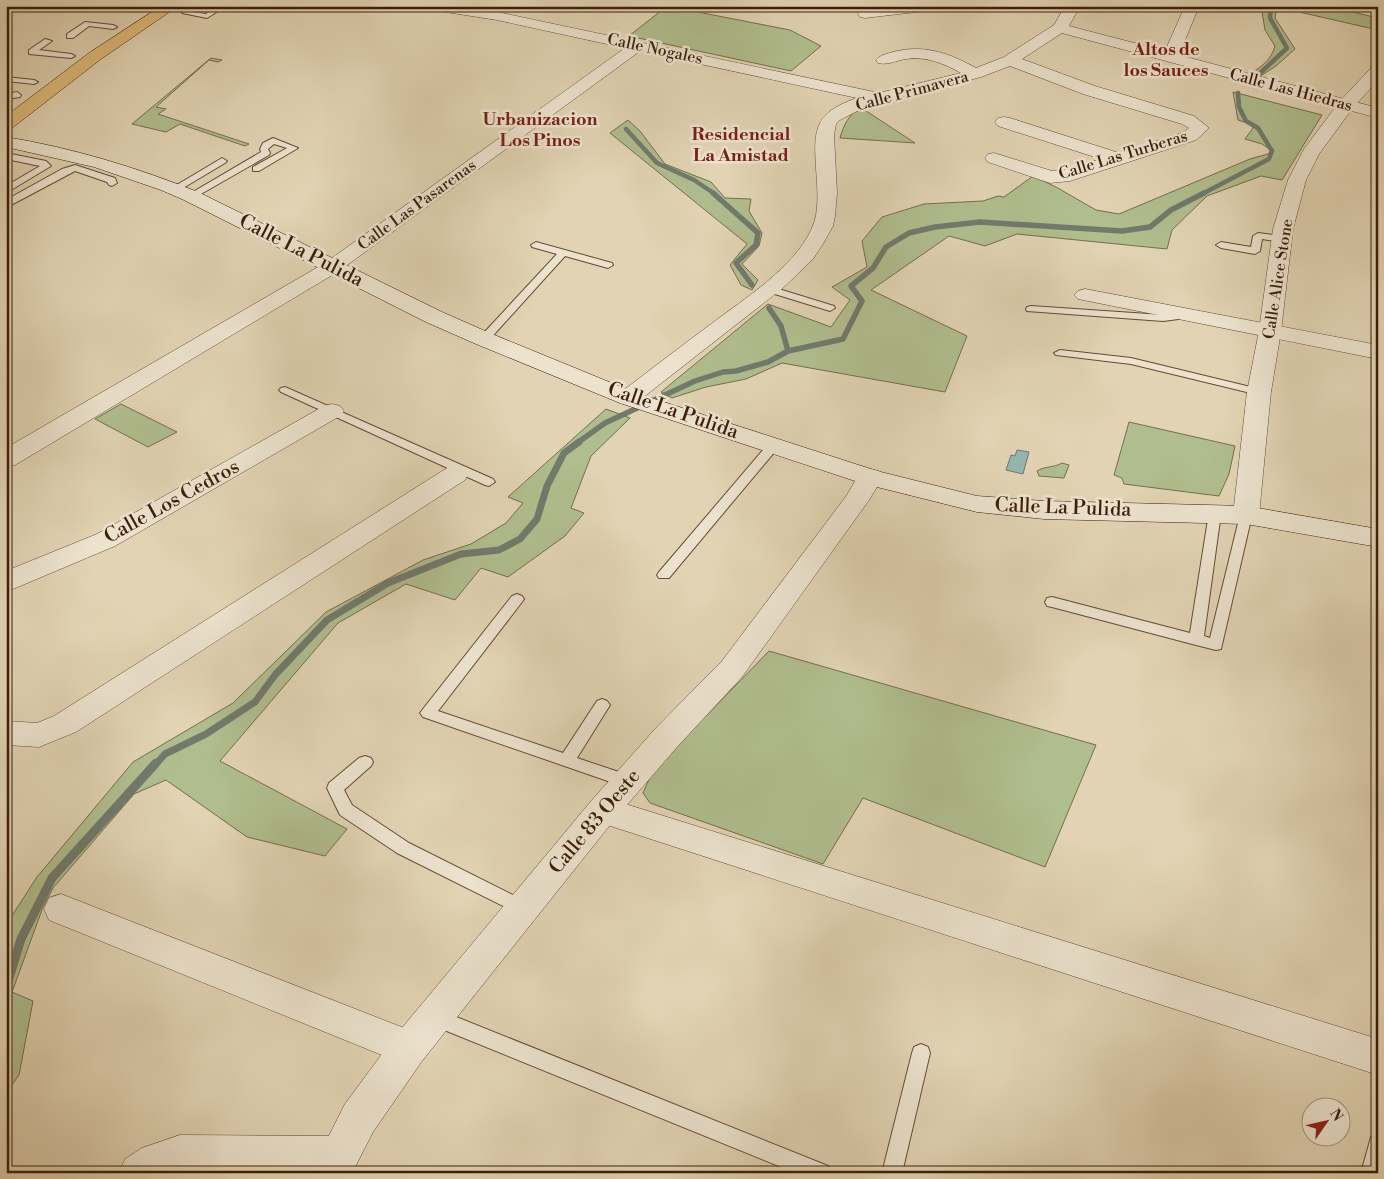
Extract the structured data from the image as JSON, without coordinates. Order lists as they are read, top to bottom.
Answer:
{
  "streets": {
    "street": [
      "Calle Nogales",
      "Calle Las Hiedras",
      "Calle Primavera",
      "Calle Las Turberas",
      "Calle Las Pasarenas",
      "Calle La Pulida",
      "Calle Alice Stone",
      "Calle Los Cedros",
      "Calle 83 Oeste"
    ]
  },
  "crossings": [
    ["Calle Nogales", "Calle Primavera"],
    ["Calle Nogales", "Calle Las Pasarenas"],
    ["Calle Las Hiedras", "Calle Primavera"],
    ["Calle Las Hiedras", "Calle Alice Stone"],
    ["Calle Primavera", "Calle Las Turberas"],
    ["Calle Primavera", "Calle La Pulida"],
    ["Calle Las Pasarenas", "Calle La Pulida"],
    ["Calle La Pulida", "Calle Alice Stone"],
    ["Calle La Pulida", "Calle 83 Oeste"]
  ],
  "districts": ["Altos de los Sauces", "Urbanizacion Los Pinos", "Residencial La Amistad"],
  "north": "top right"
}
